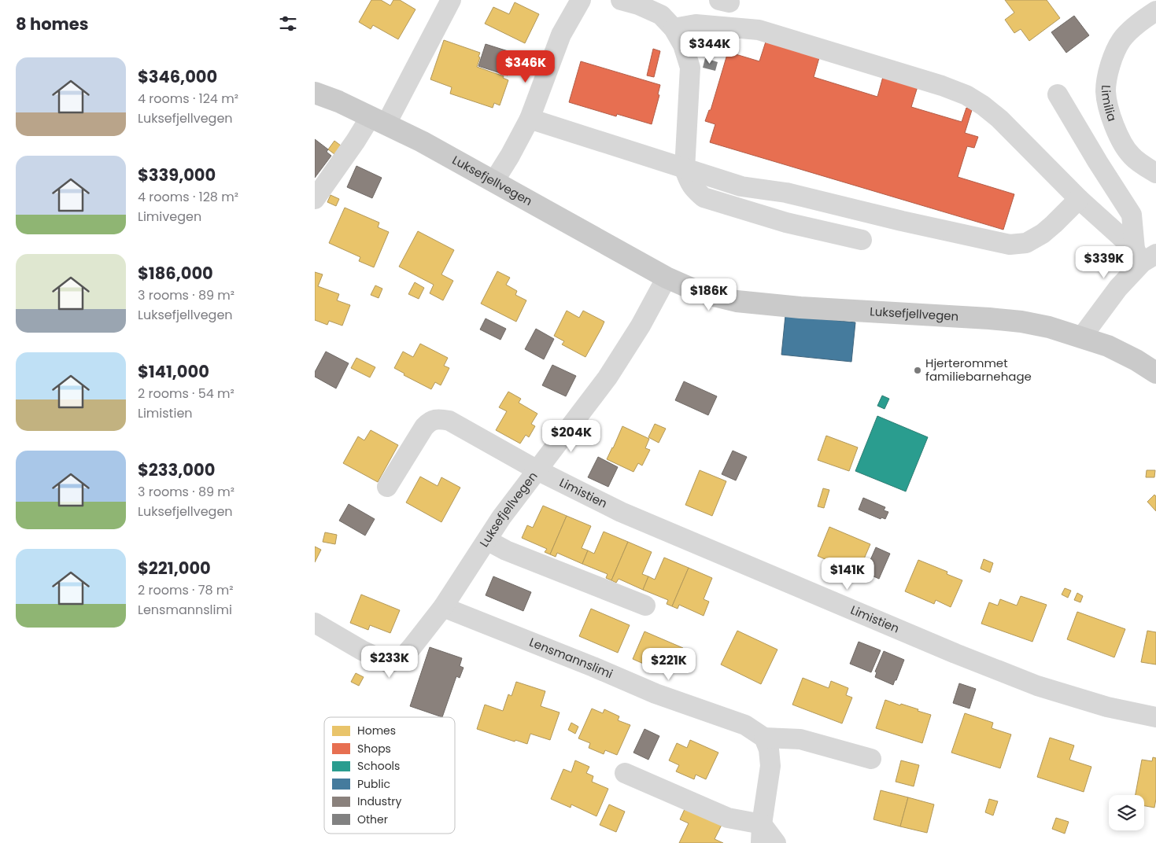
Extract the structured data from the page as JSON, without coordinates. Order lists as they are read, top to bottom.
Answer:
{
  "streets": {
    "main road": ["Luksefjellvegen"],
    "street": ["Limilia", "Limistien", "Lensmannslimi"]
  },
  "crossings": [
    ["Luksefjellvegen", "Limistien"],
    ["Luksefjellvegen", "Lensmannslimi"]
  ],
  "places": ["Hjerterommet familiebarnehage"],
  "legend": [
    "Homes",
    "Shops",
    "Schools",
    "Public",
    "Industry",
    "Other"
  ],
  "page": {
    "heading": "8 homes",
    "price": [
      "$344K",
      "$346K",
      "$339K",
      "$186K",
      "$204K",
      "$141K",
      "$233K",
      "$221K"
    ],
    "list": [
      {
        "name": "$346,000",
        "note": "4 rooms · 124 m² · Luksefjellvegen"
      },
      {
        "name": "$339,000",
        "note": "4 rooms · 128 m² · Limivegen"
      },
      {
        "name": "$186,000",
        "note": "3 rooms · 89 m² · Luksefjellvegen"
      },
      {
        "name": "$141,000",
        "note": "2 rooms · 54 m² · Limistien"
      },
      {
        "name": "$233,000",
        "note": "3 rooms · 89 m² · Luksefjellvegen"
      },
      {
        "name": "$221,000",
        "note": "2 rooms · 78 m² · Lensmannslimi"
      }
    ]
  }
}
